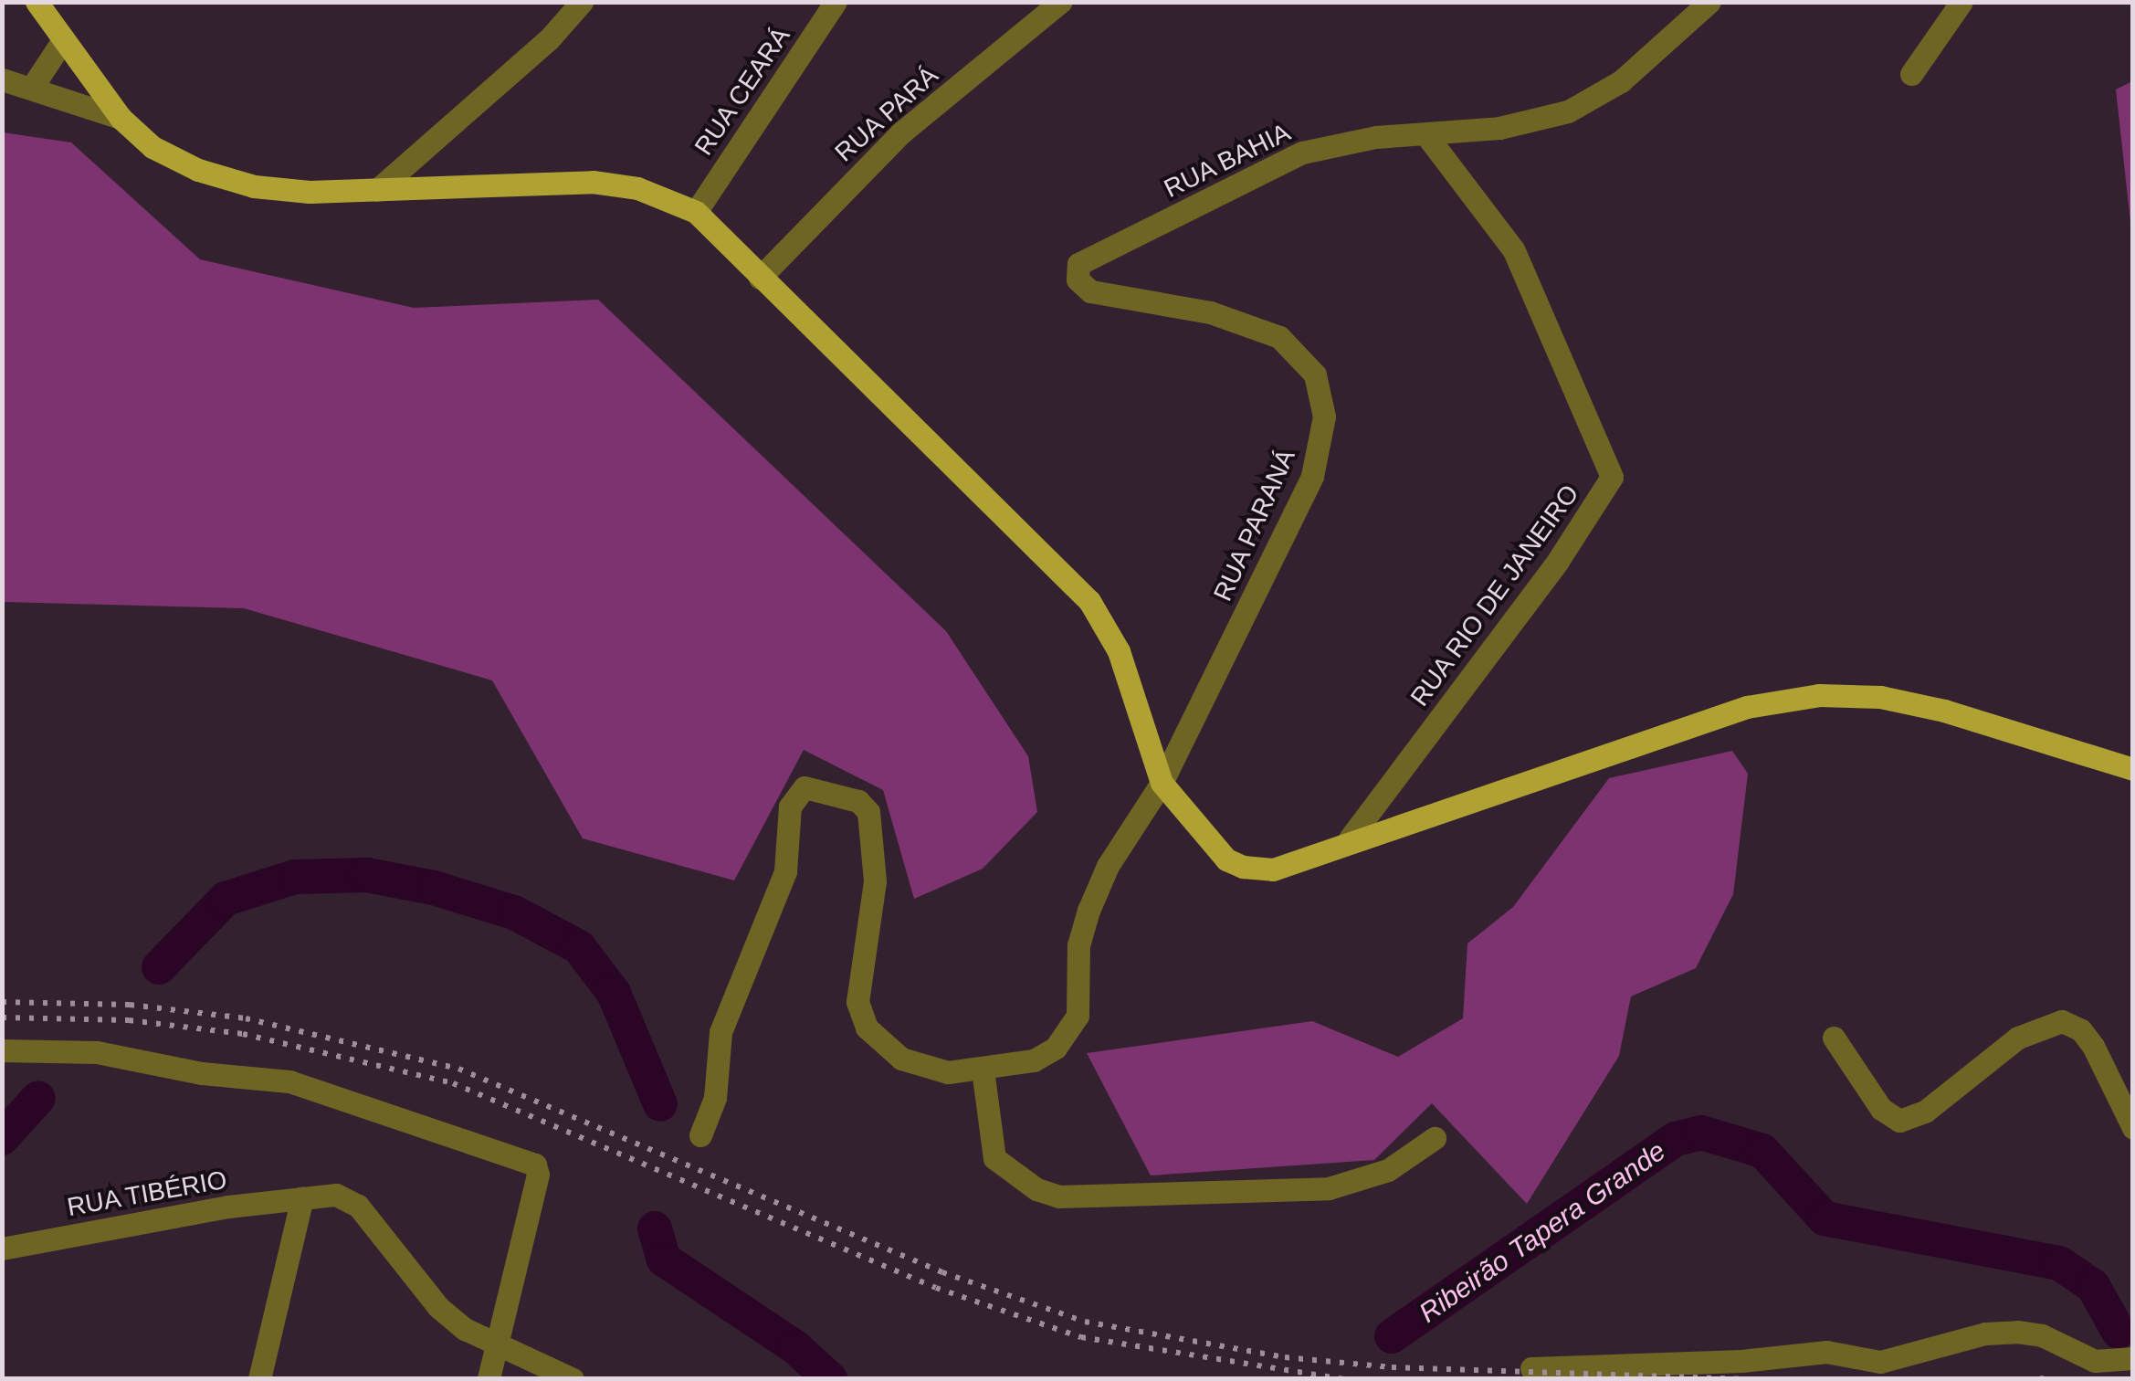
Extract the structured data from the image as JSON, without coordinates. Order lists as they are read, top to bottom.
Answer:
{
  "streets": {
    "street": [
      "RUA CEARÁ",
      "RUA PARÁ",
      "RUA BAHIA",
      "RUA PARANÁ",
      "RUA RIO DE JANEIRO",
      "RUA TIBÉRIO"
    ]
  },
  "crossings": [
    ["RUA BAHIA", "RUA PARANÁ"],
    ["RUA BAHIA", "RUA RIO DE JANEIRO"]
  ],
  "water": ["Ribeirão Tapera Grande"]
}
